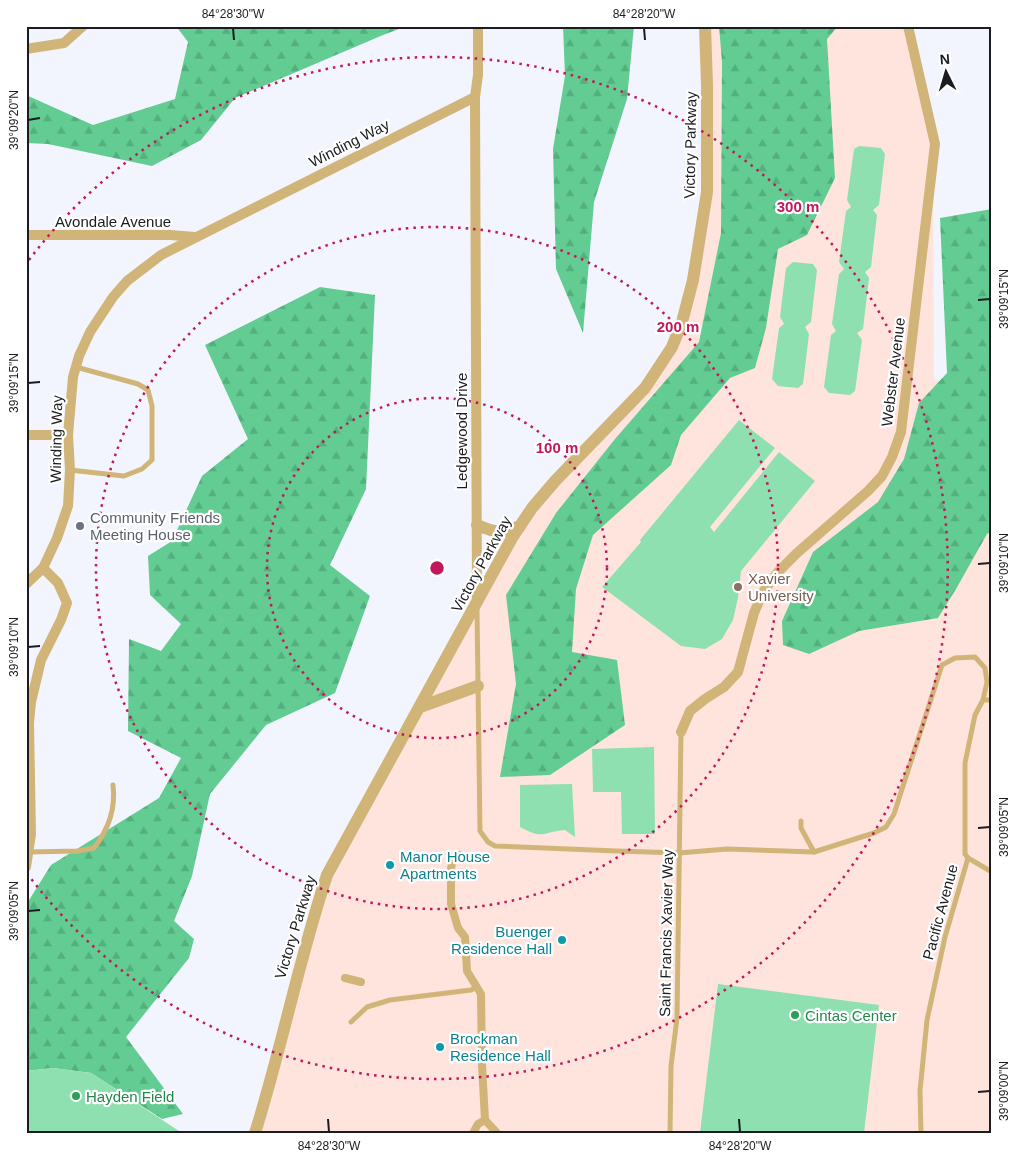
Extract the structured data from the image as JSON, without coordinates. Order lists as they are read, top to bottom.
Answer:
{
  "streets": {
    "street": [
      "Winding Way",
      "Victory Parkway",
      "Avondale Avenue",
      "Webster Avenue",
      "Ledgewood Drive"
    ],
    "lane": ["Pacific Avenue", "Saint Francis Xavier Way"]
  },
  "crossings": [
    ["Winding Way", "Avondale Avenue"],
    ["Winding Way", "Ledgewood Drive"],
    ["Victory Parkway", "Ledgewood Drive"],
    ["Webster Avenue", "Saint Francis Xavier Way"],
    ["Ledgewood Drive", "Saint Francis Xavier Way"]
  ],
  "places": [
    "Community Friends Meeting House",
    "Xavier University",
    "Manor House Apartments",
    "Buenger Residence Hall",
    "Cintas Center",
    "Brockman Residence Hall",
    "Hayden Field"
  ],
  "north": "top",
  "coordinates": [
    "84°28'30\"W",
    "84°28'20\"W",
    "39°09'20\"N",
    "39°09'15\"N",
    "39°09'10\"N",
    "39°09'05\"N",
    "39°09'00\"N"
  ],
  "rings": ["300 m", "200 m", "100 m"]
}
